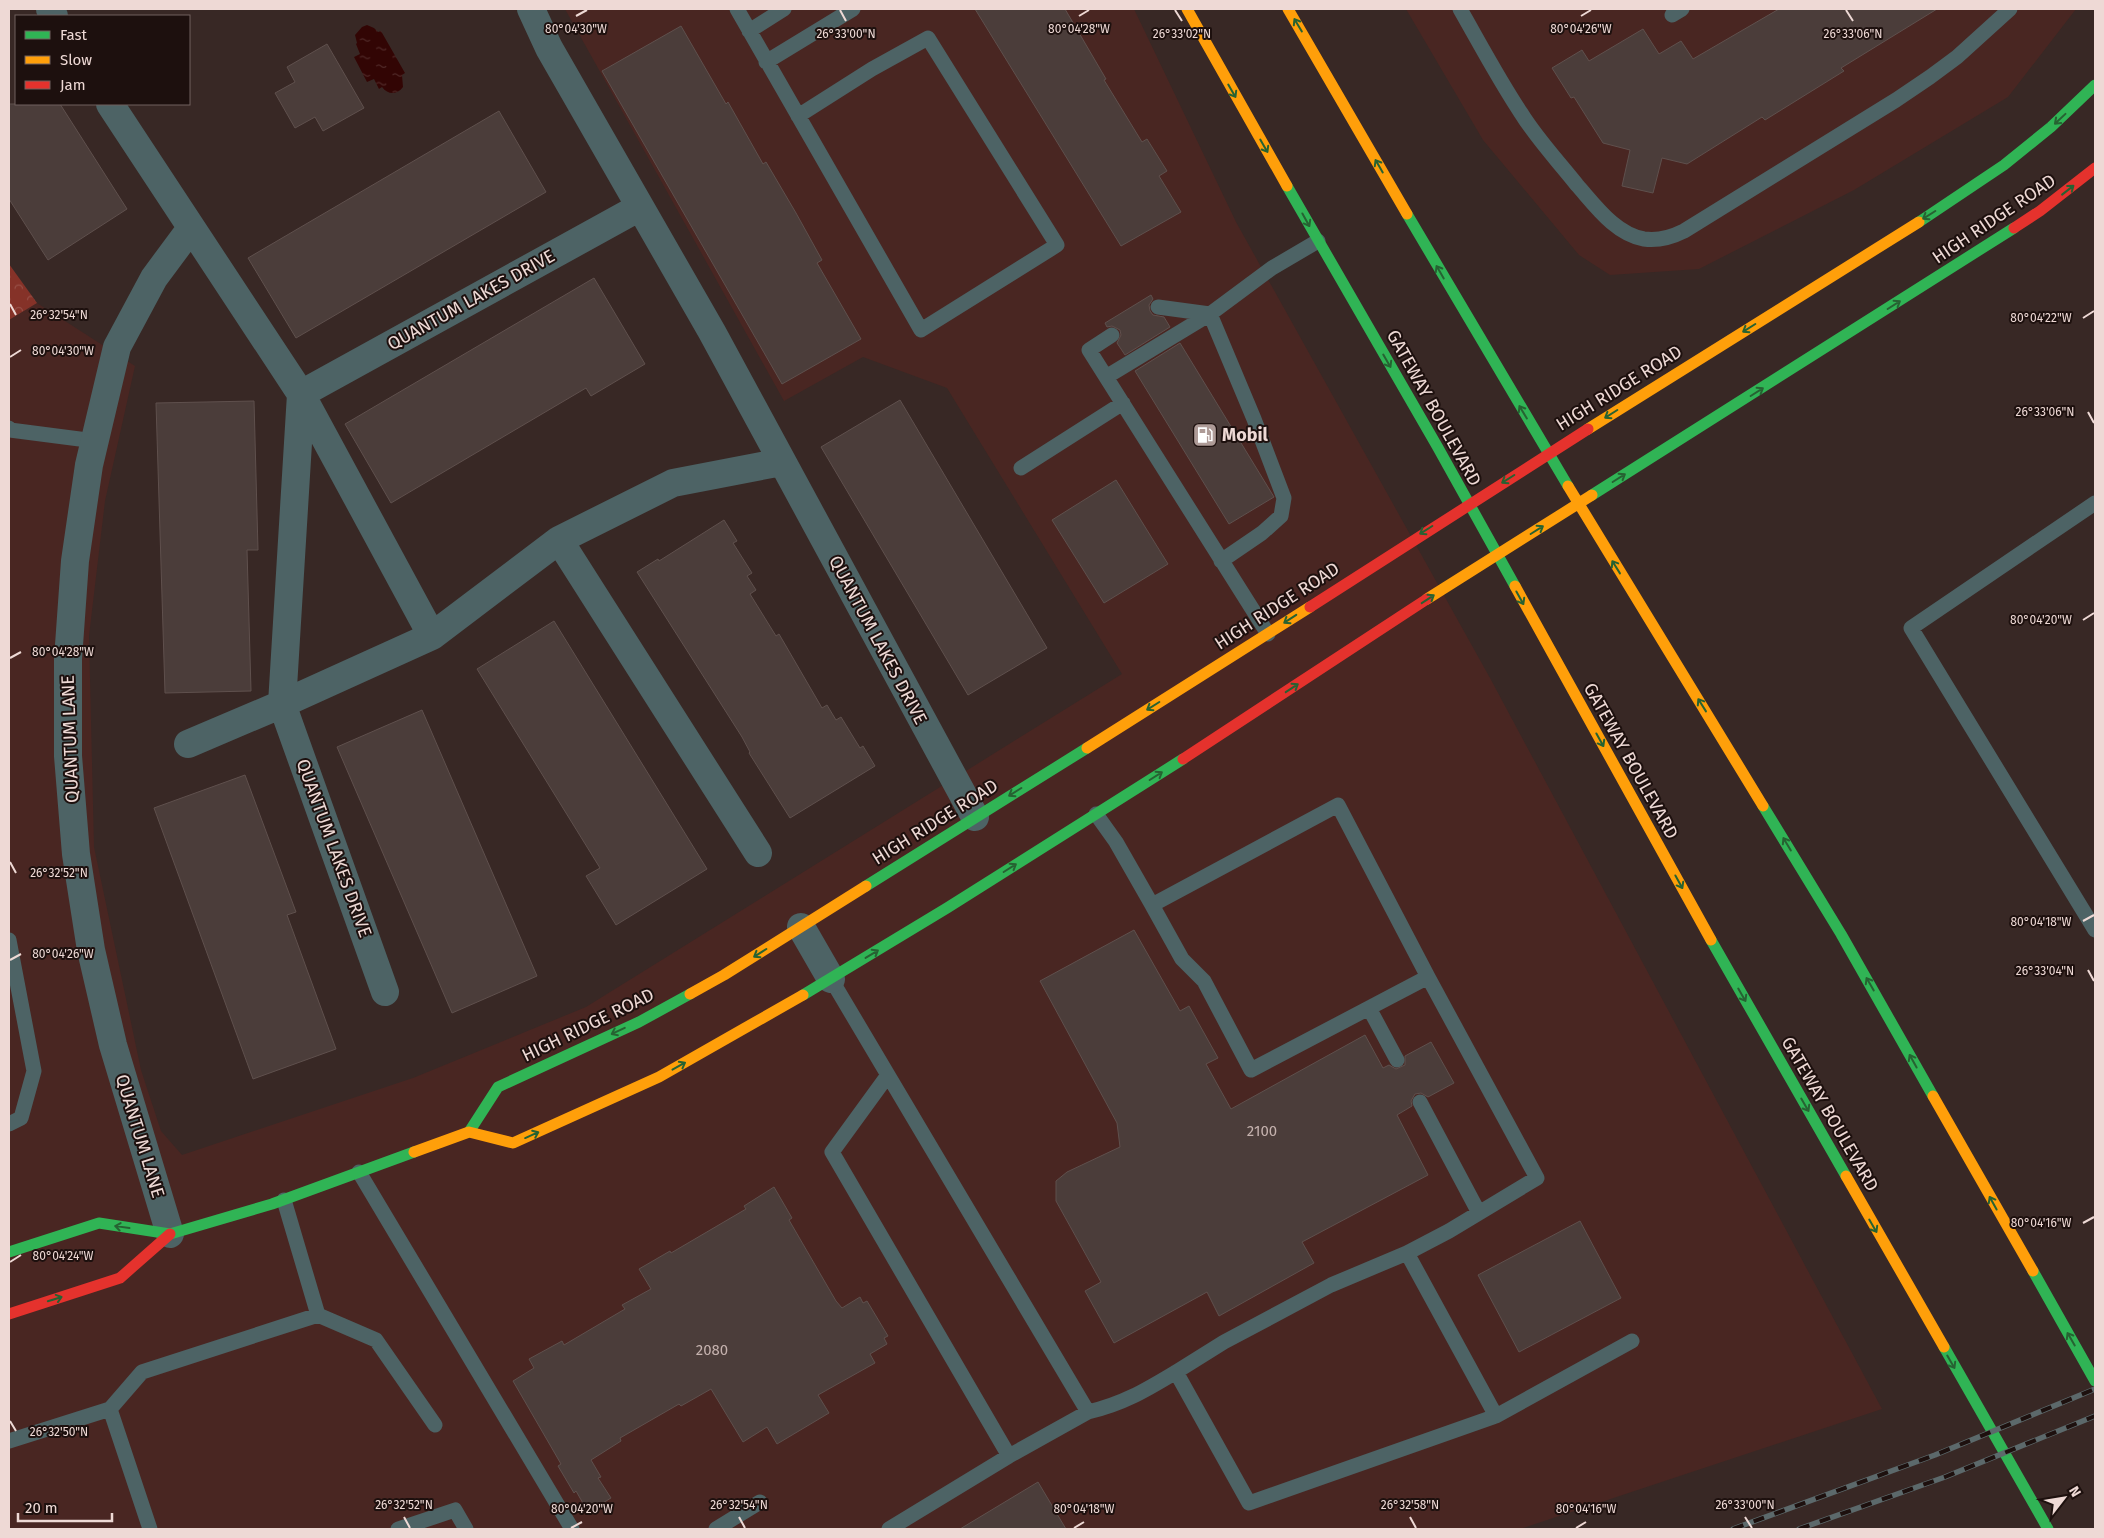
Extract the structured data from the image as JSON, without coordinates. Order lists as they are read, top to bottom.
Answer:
{
  "streets": {
    "street": [
      "HIGH RIDGE ROAD",
      "QUANTUM LAKES DRIVE",
      "GATEWAY BOULEVARD",
      "QUANTUM LANE"
    ]
  },
  "crossings": [
    ["HIGH RIDGE ROAD", "QUANTUM LAKES DRIVE"],
    ["HIGH RIDGE ROAD", "GATEWAY BOULEVARD"]
  ],
  "places": {
    "fuel station": ["Mobil"]
  },
  "house_numbers": ["2100", "2080"],
  "legend": ["Fast", "Slow", "Jam"],
  "scale_bar": "20 m",
  "north": "top right",
  "coordinates": [
    "80°04'30\"W",
    "80°04'28\"W",
    "80°04'26\"W",
    "26°33'00\"N",
    "26°33'02\"N",
    "26°33'06\"N",
    "26°32'54\"N",
    "80°04'22\"W",
    "80°04'20\"W",
    "26°32'52\"N",
    "80°04'18\"W",
    "26°33'04\"N",
    "80°04'16\"W",
    "80°04'24\"W",
    "26°32'50\"N",
    "26°32'58\"N"
  ]
}
